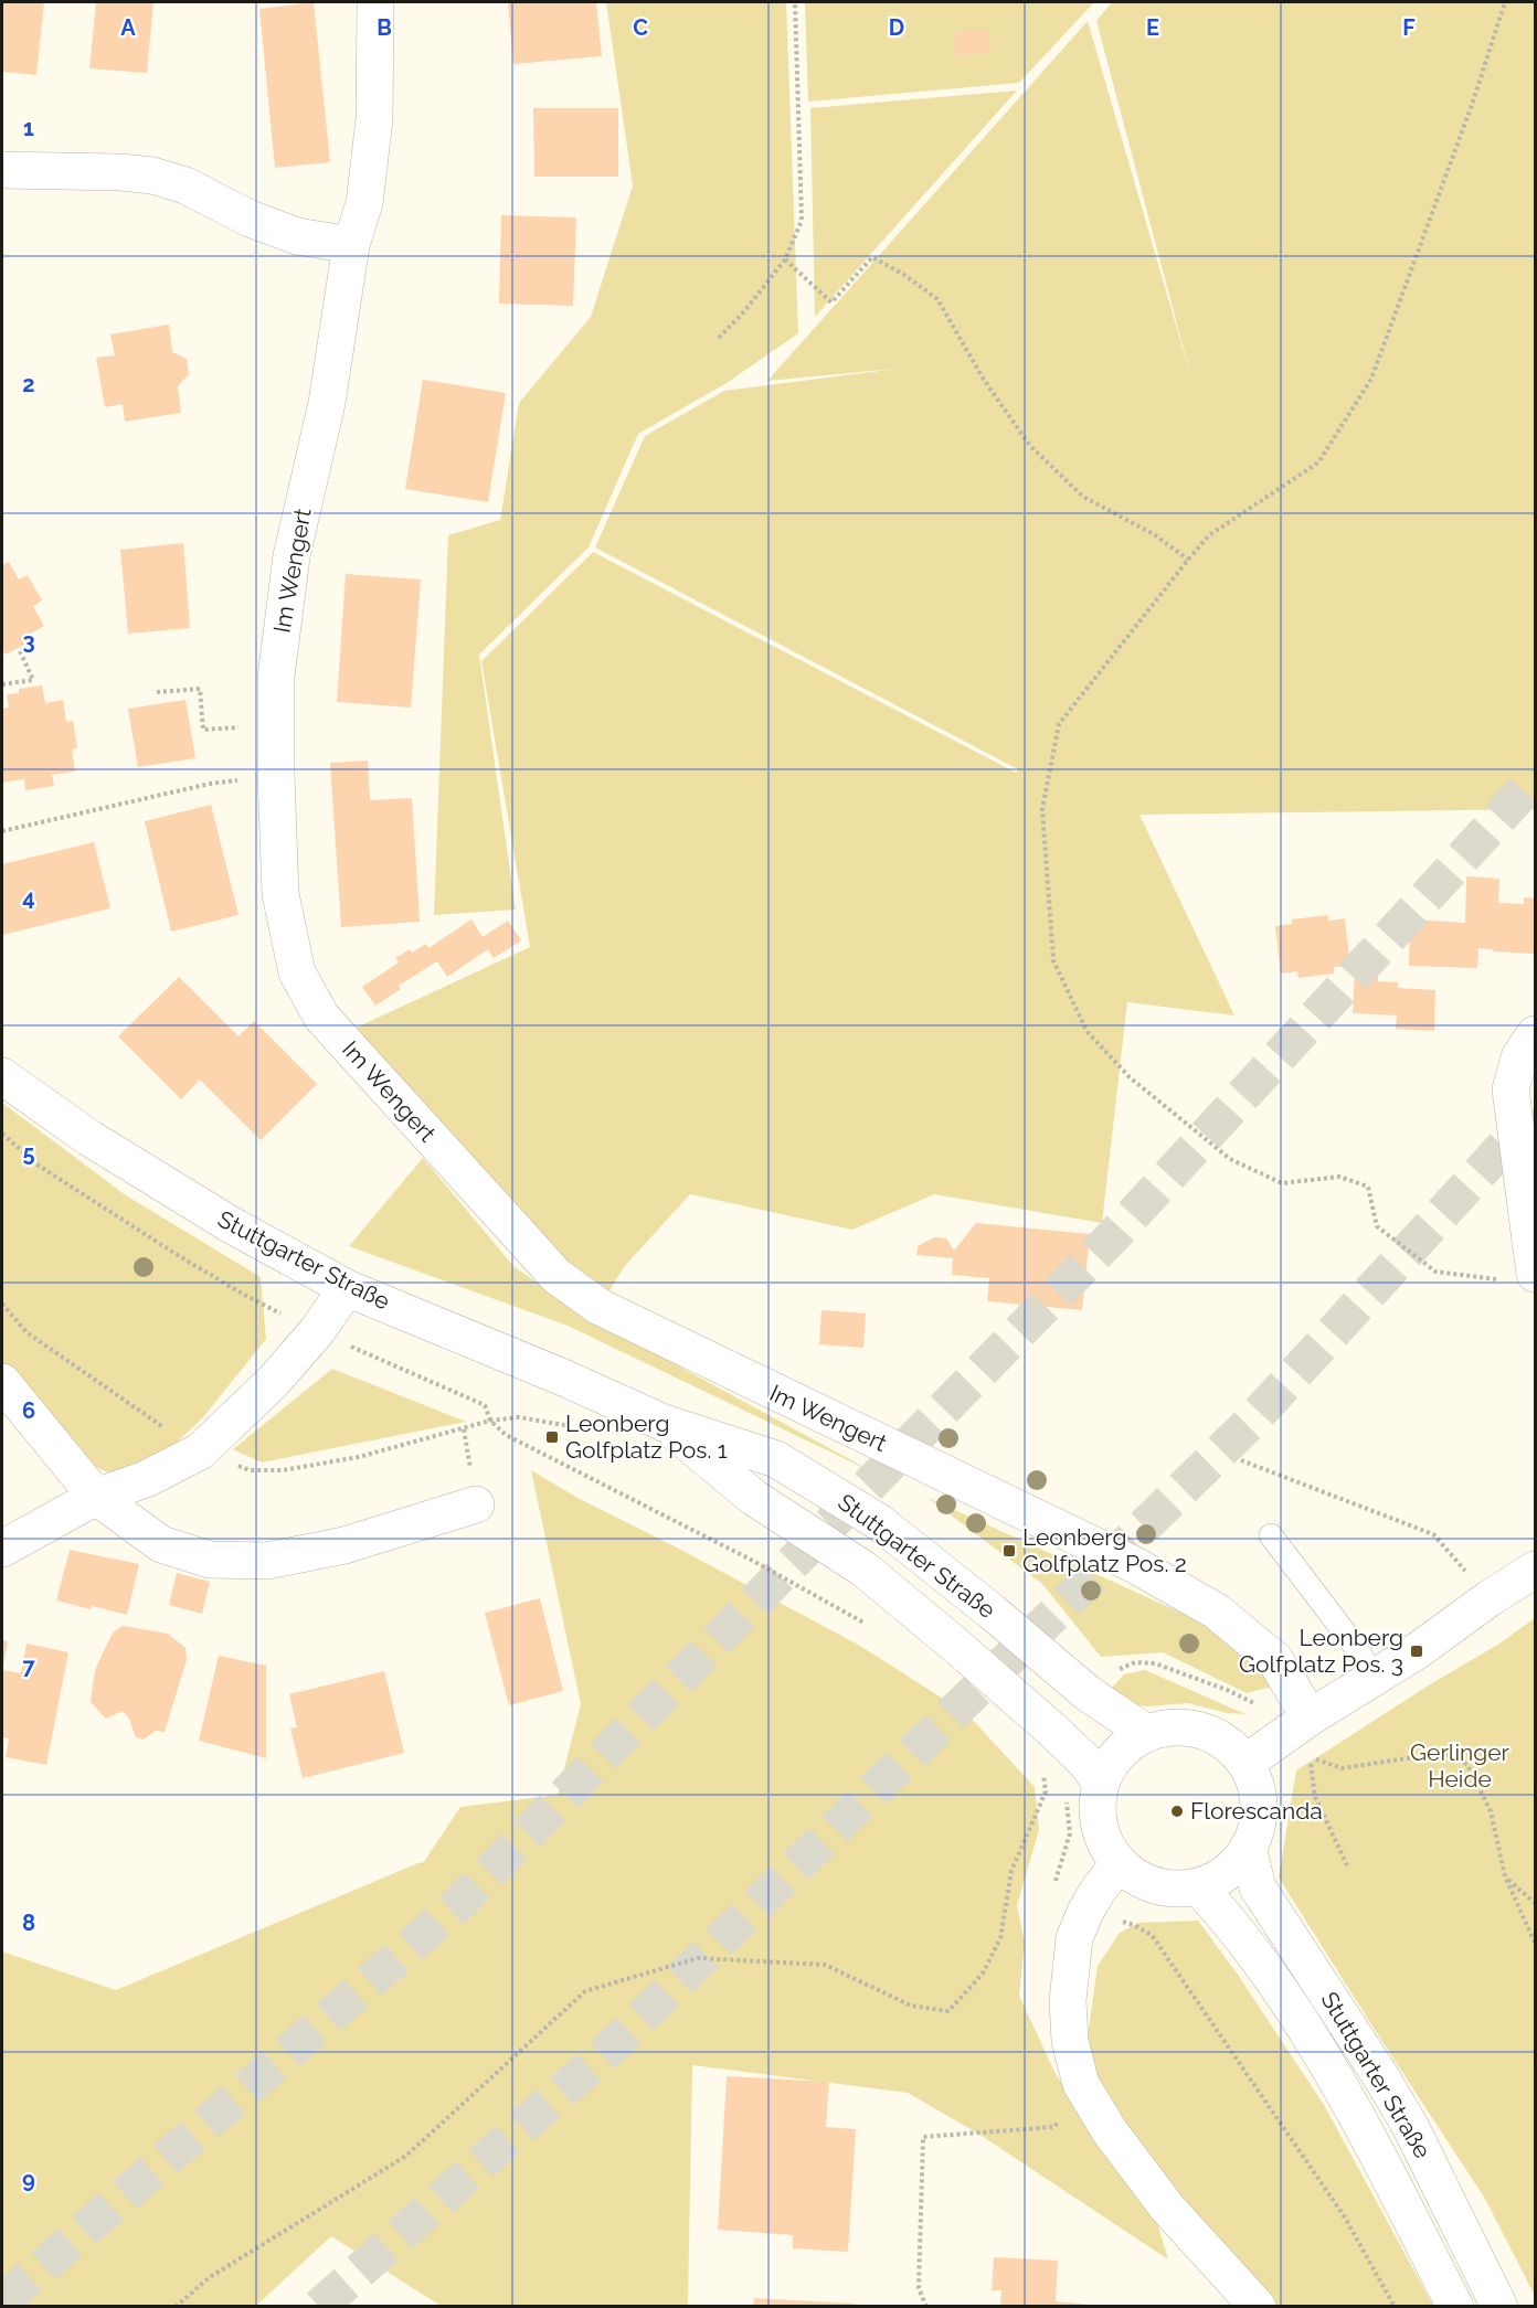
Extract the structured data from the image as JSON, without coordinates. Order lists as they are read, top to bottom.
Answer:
{
  "streets": {
    "street": ["Im Wengert", "Stuttgarter Straße"]
  },
  "parks": ["Gerlinger Heide"],
  "places": {
    "transit": ["Leonberg Golfplatz Pos. 1", "Leonberg Golfplatz Pos. 2", "Leonberg Golfplatz Pos. 3"],
    "other": ["Florescanda"]
  },
  "grid": {
    "columns": [
      "A",
      "B",
      "C",
      "D",
      "E",
      "F"
    ],
    "rows": [
      "1",
      "2",
      "3",
      "4",
      "5",
      "6",
      "7",
      "8",
      "9"
    ]
  }
}
